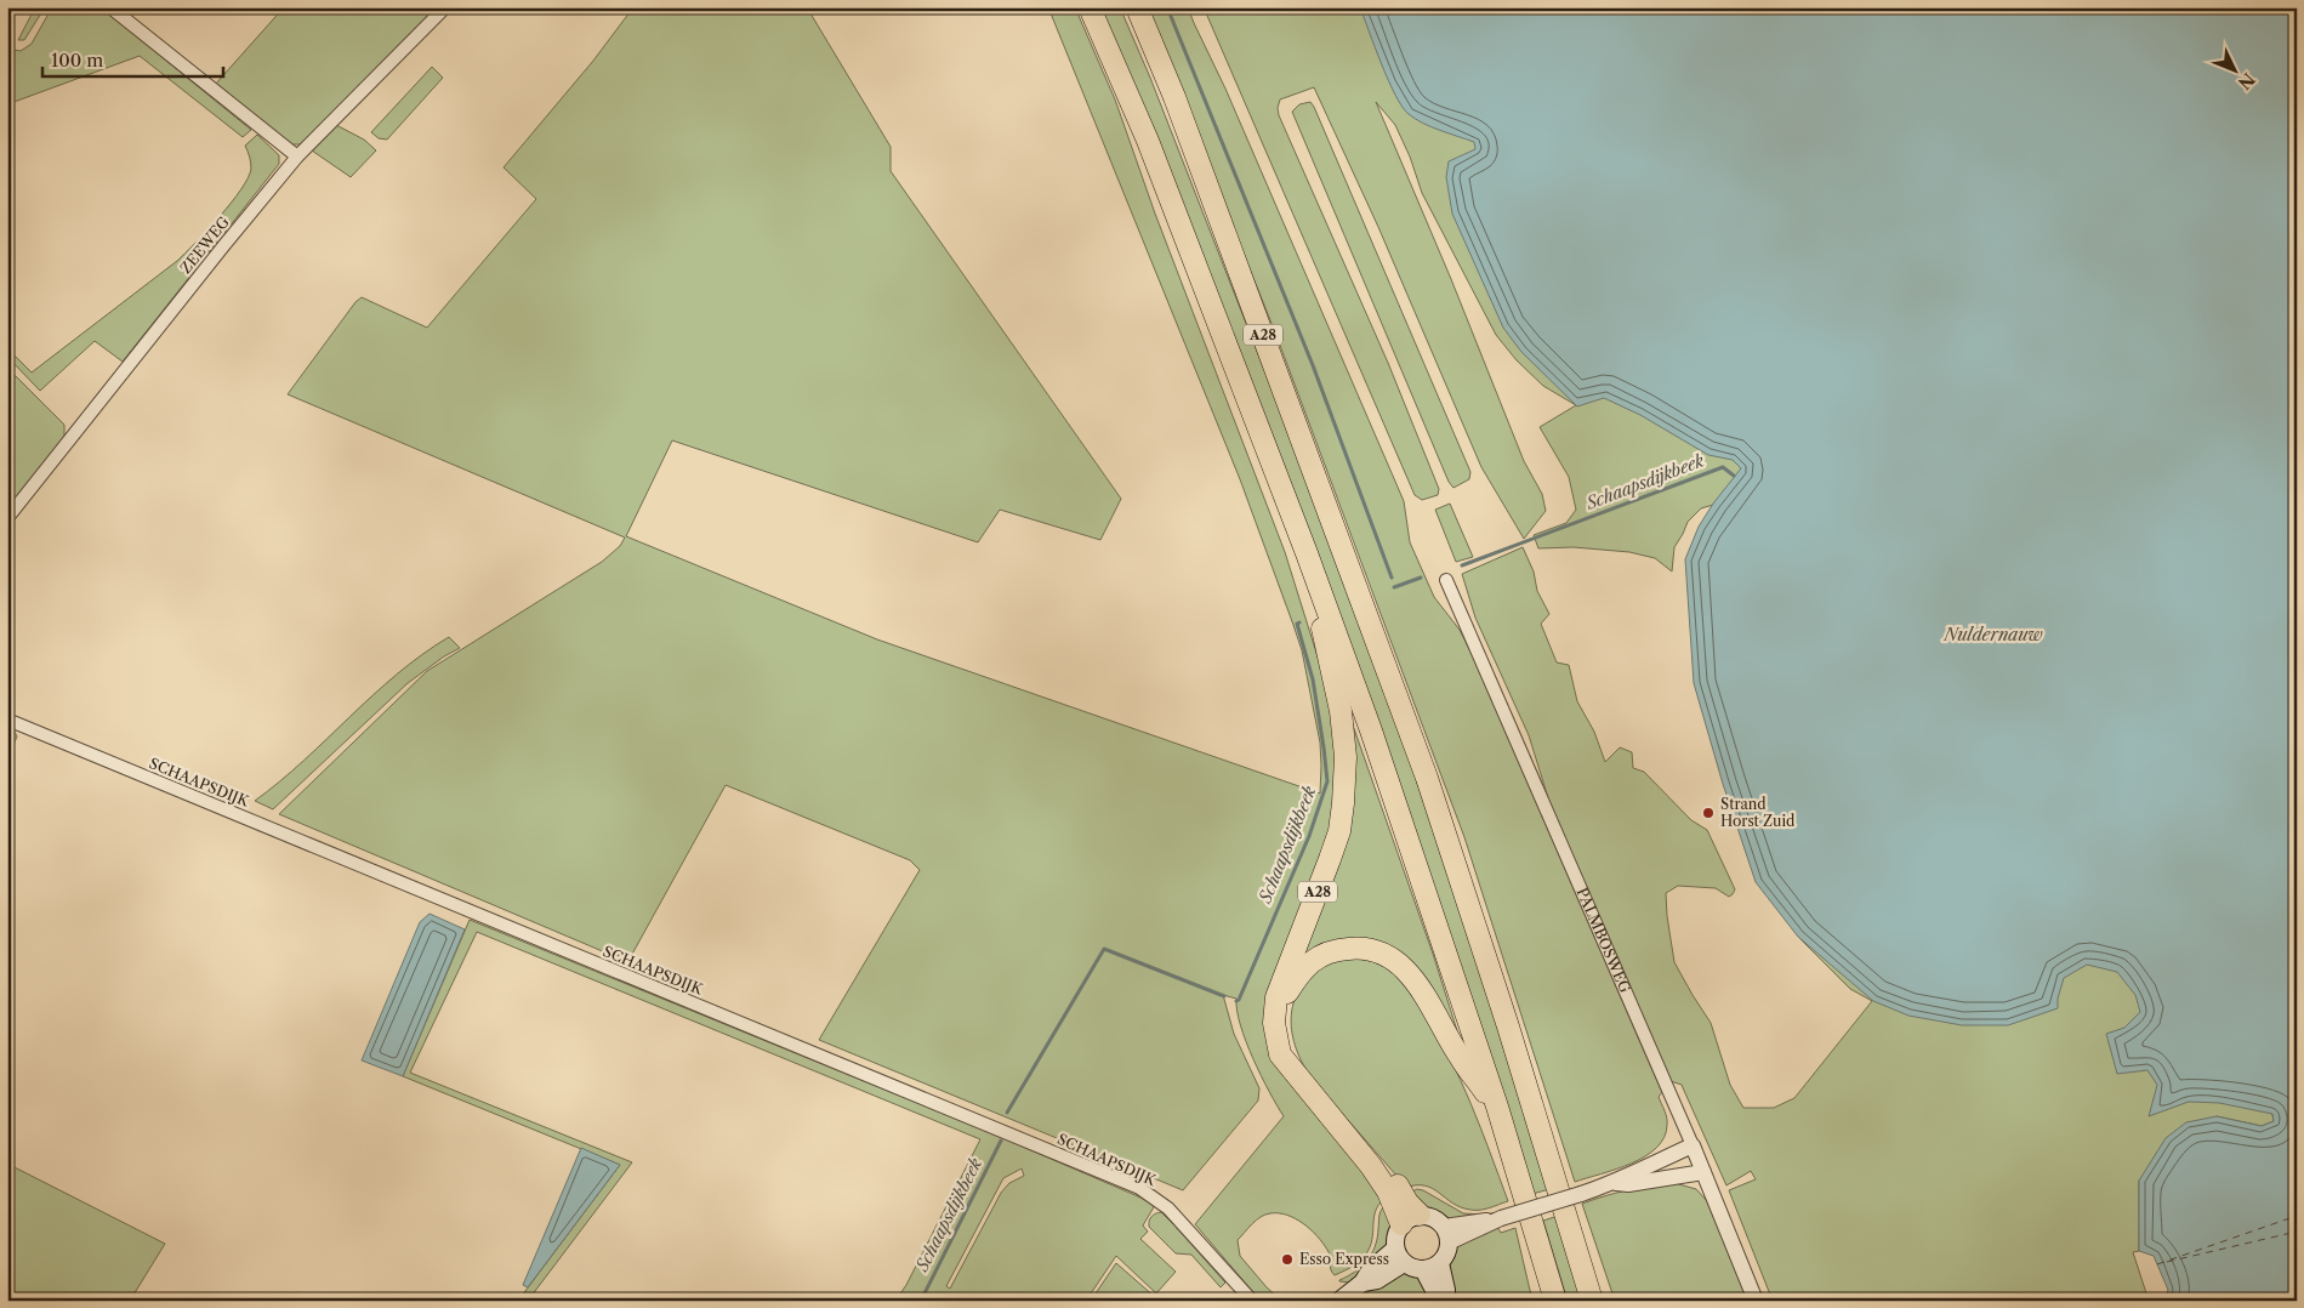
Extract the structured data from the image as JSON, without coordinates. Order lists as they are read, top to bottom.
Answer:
{
  "streets": {
    "highway": ["A28"],
    "street": ["ZEEWEG", "SCHAAPSDIJK", "PALMBOSWEG"]
  },
  "water": ["Schaapsdijkbeek", "Nuldernauw"],
  "places": ["Strand Horst Zuid", "Esso Express"],
  "scale_bar": "100 m",
  "north": "bottom right"
}
